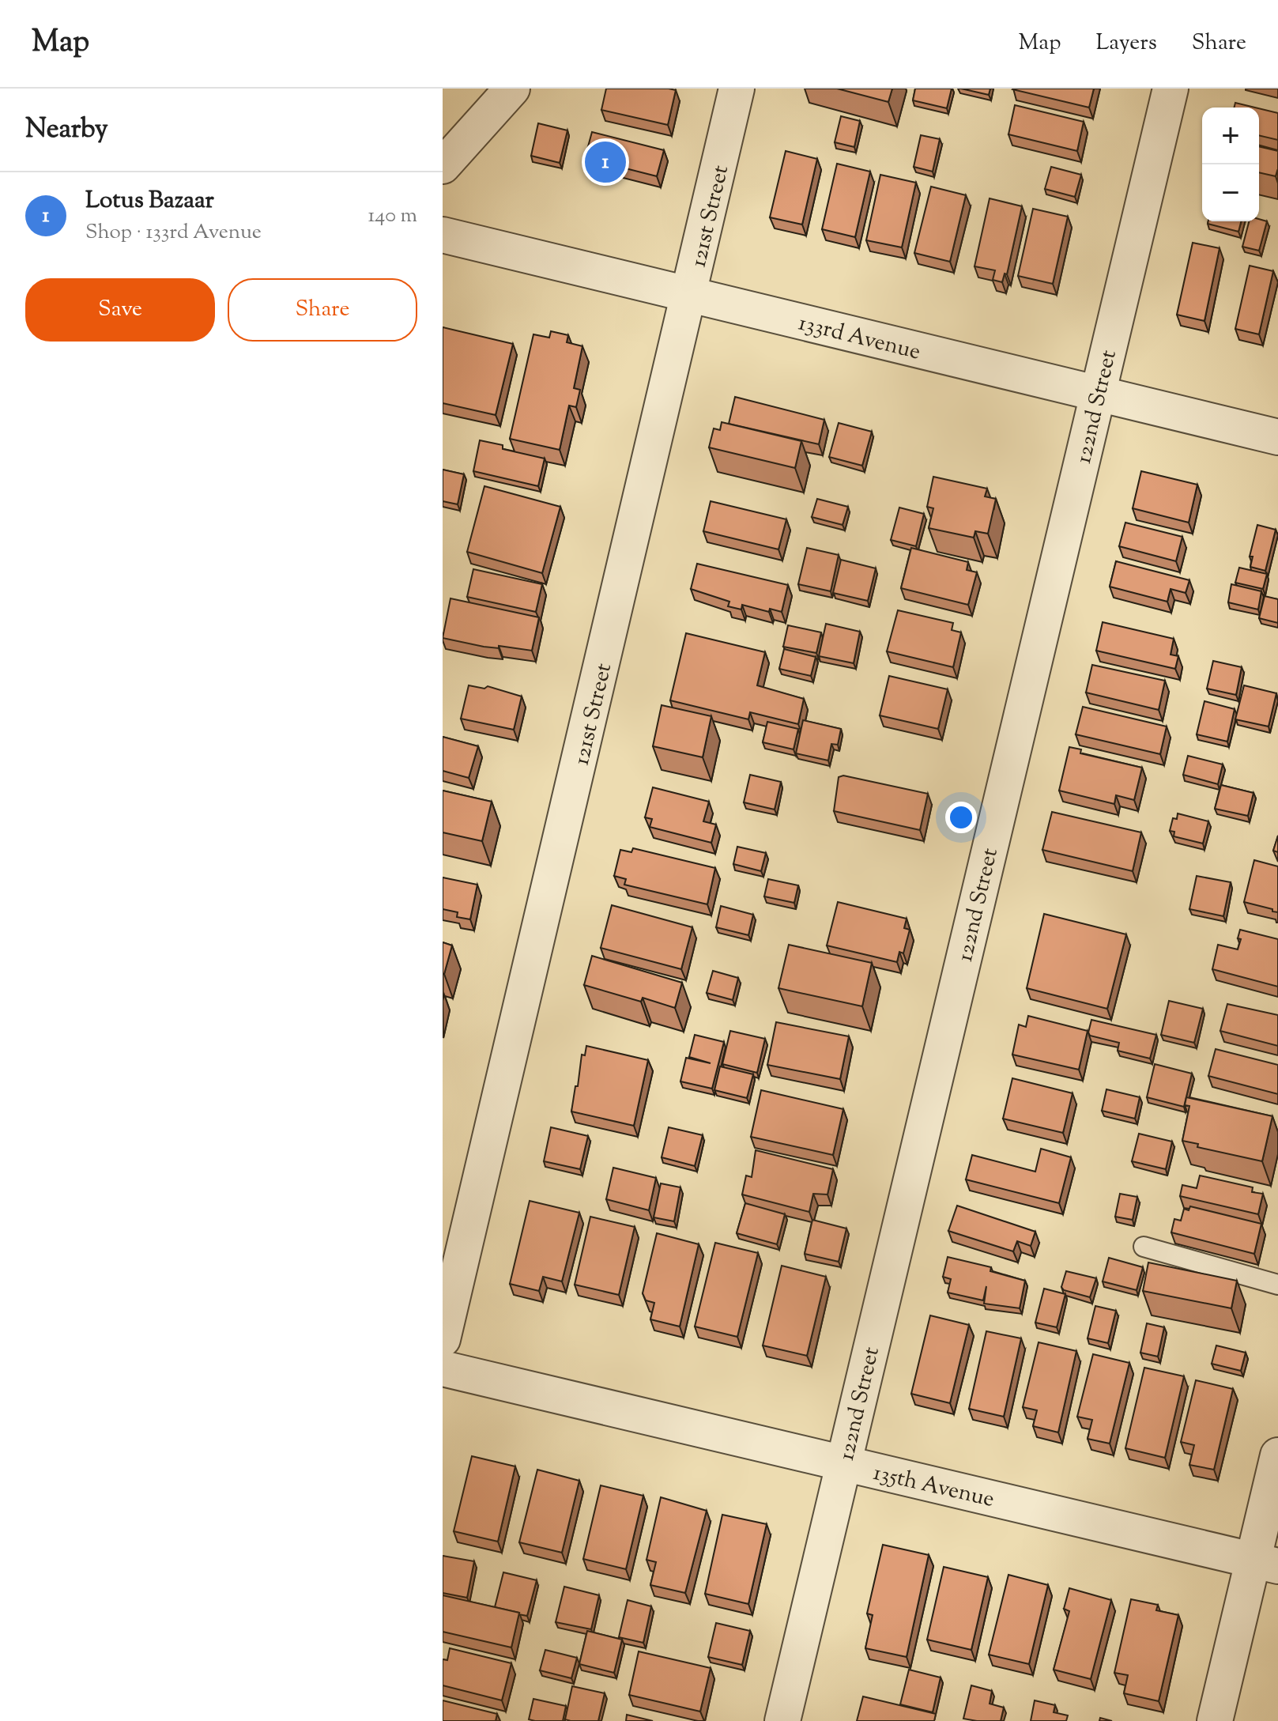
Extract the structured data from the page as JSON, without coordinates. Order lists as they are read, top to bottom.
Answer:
{
  "streets": {
    "street": [
      "121st Street",
      "133rd Avenue",
      "122nd Street",
      "135th Avenue"
    ]
  },
  "crossings": [
    ["121st Street", "133rd Avenue"],
    ["133rd Avenue", "122nd Street"],
    ["122nd Street", "135th Avenue"]
  ],
  "page": {
    "header": "Map",
    "nav": ["Map", "Layers", "Share"],
    "heading": "Nearby",
    "map_buttons": ["+", "−"],
    "pins": "1",
    "list": [
      {
        "mark": "1",
        "name": "Lotus Bazaar",
        "note": "Shop · 133rd Avenue",
        "value": "140 m"
      }
    ],
    "buttons": ["Save", "Share"]
  }
}
